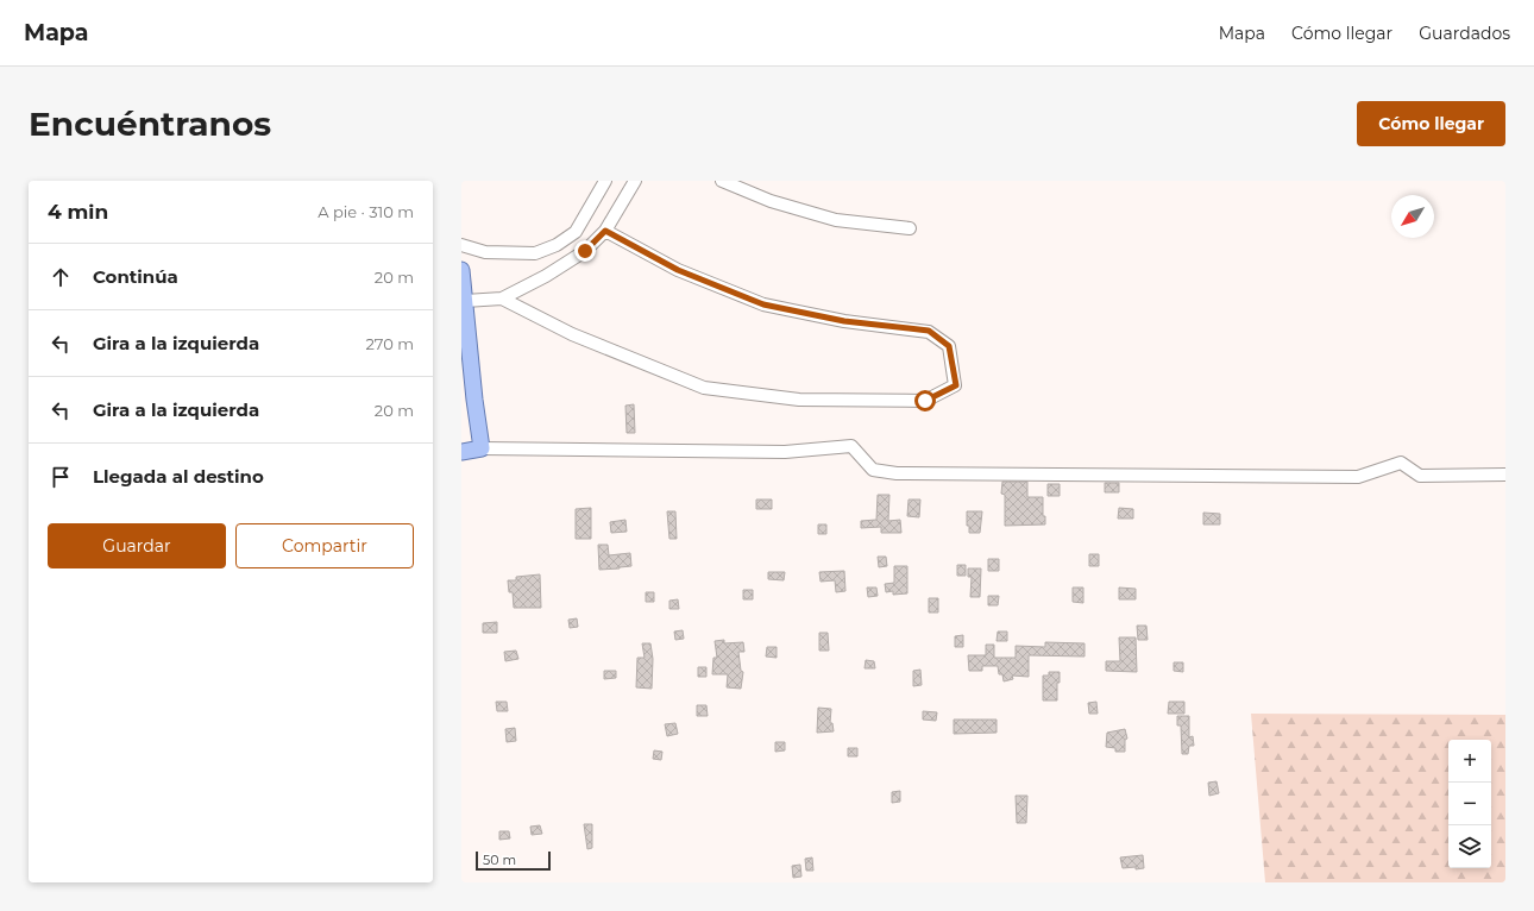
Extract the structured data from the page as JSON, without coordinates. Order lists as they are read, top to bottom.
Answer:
{
  "scale_bar": "50 m",
  "north": "bottom left",
  "page": {
    "header": "Mapa",
    "nav": ["Mapa", "Cómo llegar", "Guardados"],
    "buttons": [
      "Cómo llegar",
      ["Guardar", "Compartir"]
    ],
    "title": "Encuéntranos",
    "heading": ["4 min", "A pie · 310 m"],
    "list": [
      ["Continúa", "20 m"],
      ["Gira a la izquierda", "270 m"],
      ["Gira a la izquierda", "20 m"],
      "Llegada al destino"
    ],
    "map_buttons": ["+", "−"],
    "scale": "50 m"
  }
}
